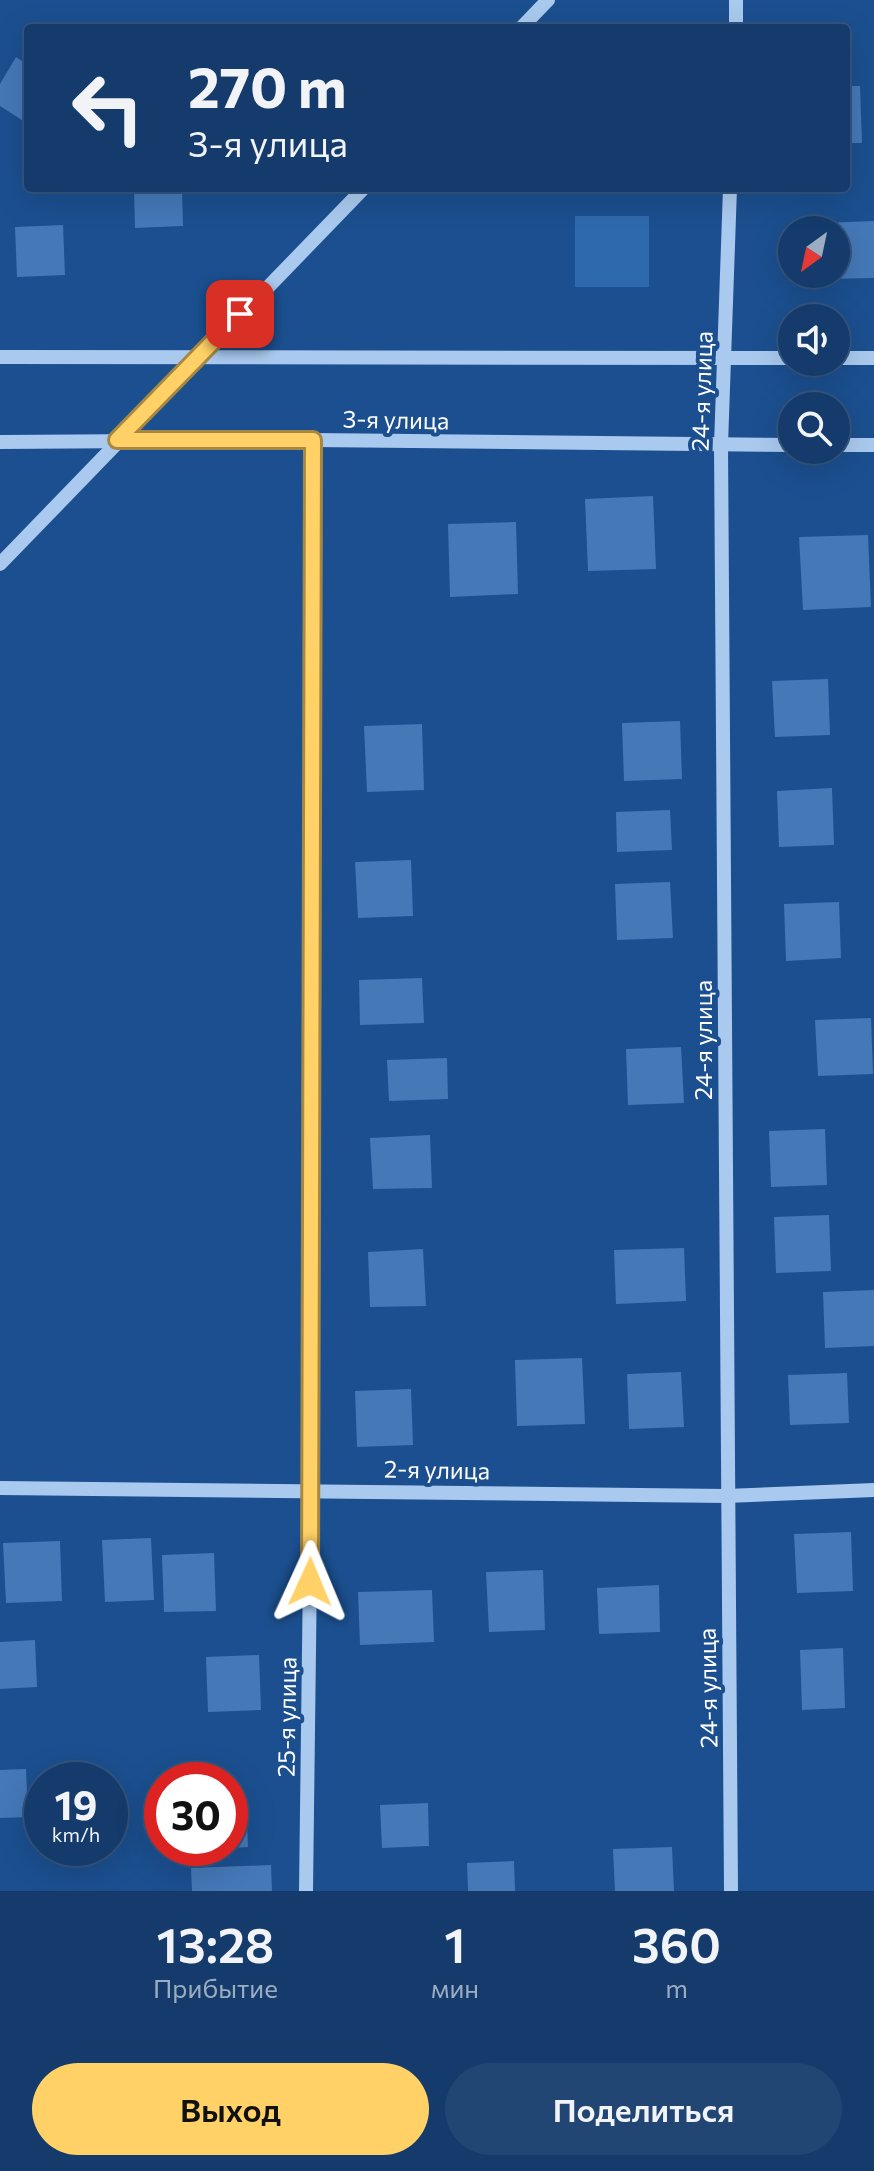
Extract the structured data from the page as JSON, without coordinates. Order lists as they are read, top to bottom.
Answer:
{
  "streets": {
    "street": [
      "24-я улица",
      "3-я улица",
      "2-я улица",
      "25-я улица"
    ]
  },
  "crossings": [
    ["24-я улица", "3-я улица"],
    ["24-я улица", "2-я улица"],
    ["3-я улица", "25-я улица"],
    ["2-я улица", "25-я улица"]
  ],
  "north": "bottom left",
  "page": {
    "turn": ["270 m", "3-я улица"],
    "speed": "19 km/h",
    "limit": "30",
    "eta": [
      "13:28",
      "Прибытие",
      "1",
      "мин",
      "360",
      "m"
    ],
    "buttons": ["Выход", "Поделиться"]
  }
}
